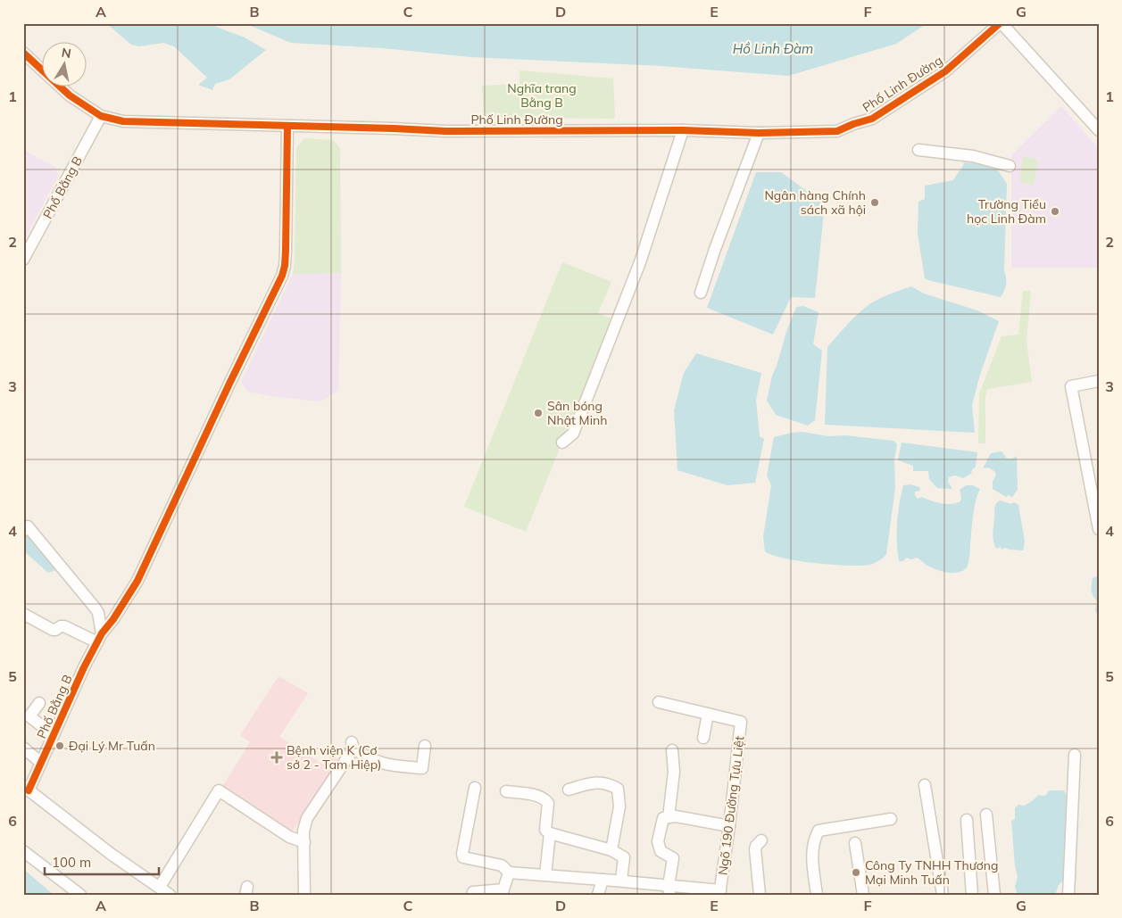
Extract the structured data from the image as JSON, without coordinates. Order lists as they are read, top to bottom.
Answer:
{
  "streets": {
    "street": ["Phố Linh Đường", "Phố Bằng B", "Ngõ 190 Đường Tựu Liệt"]
  },
  "crossings": [
    ["Phố Linh Đường", "Phố Bằng B"]
  ],
  "water": ["Hồ Linh Đàm"],
  "parks": ["Nghĩa trang Bằng B"],
  "places": {
    "other": [
      "Ngân hàng Chính sách xã hội",
      "Trường Tiểu học Linh Đàm",
      "Sân bóng Nhật Minh",
      "Đại Lý Mr Tuấn",
      "Công Ty TNHH Thương Mại Minh Tuấn"
    ],
    "health": ["Bệnh viện K (Cơ sở 2 - Tam Hiệp)"]
  },
  "scale_bar": "100 m",
  "north": "top",
  "grid": {
    "columns": [
      "A",
      "B",
      "C",
      "D",
      "E",
      "F",
      "G"
    ],
    "rows": [
      "1",
      "2",
      "3",
      "4",
      "5",
      "6"
    ]
  }
}
